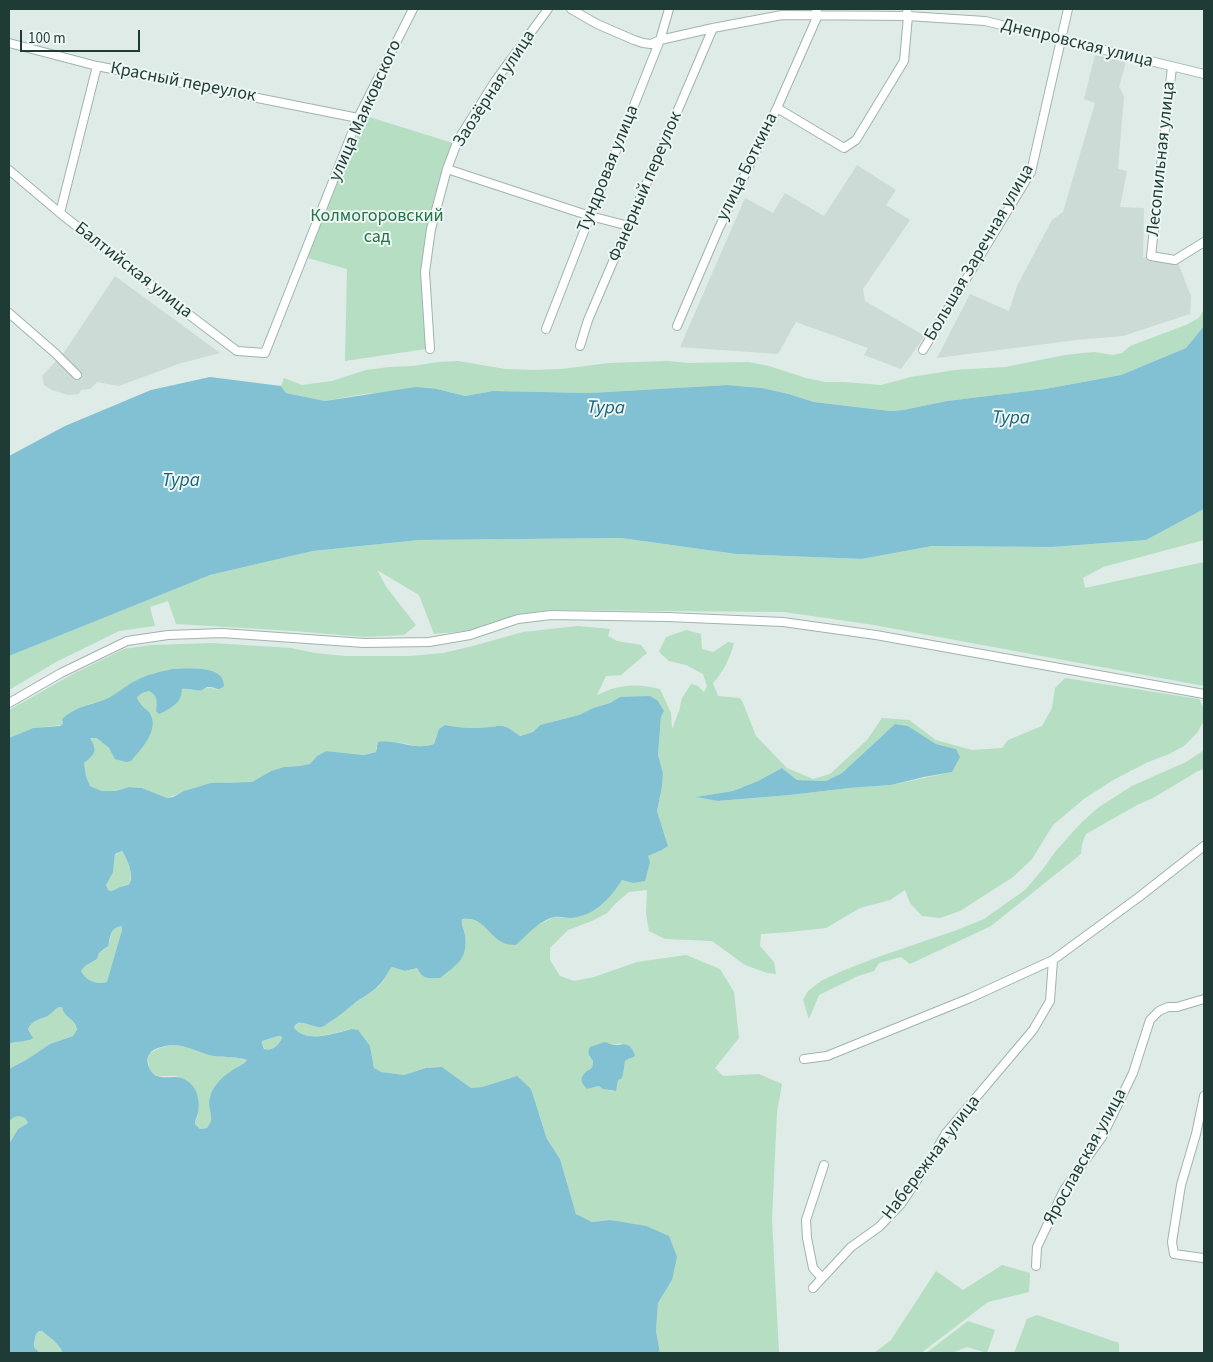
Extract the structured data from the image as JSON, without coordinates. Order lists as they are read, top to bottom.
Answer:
{
  "streets": {
    "street": [
      "Днепровская улица",
      "Красный переулок",
      "Заозёрная улица",
      "улица Маяковского",
      "Лесопильная улица",
      "улица Боткина",
      "Тундровая улица",
      "Фанерный переулок",
      "Большая Заречная улица",
      "Балтийская улица",
      "Ярославская улица",
      "Набережная улица"
    ]
  },
  "crossings": [
    ["Днепровская улица", "Лесопильная улица"],
    ["Днепровская улица", "улица Боткина"],
    ["Днепровская улица", "Тундровая улица"],
    ["Днепровская улица", "Фанерный переулок"],
    ["Днепровская улица", "Большая Заречная улица"],
    ["Красный переулок", "улица Маяковского"],
    ["улица Маяковского", "Балтийская улица"]
  ],
  "water": ["Тура"],
  "parks": ["Колмогоровский сад"],
  "scale_bar": "100 m"
}
